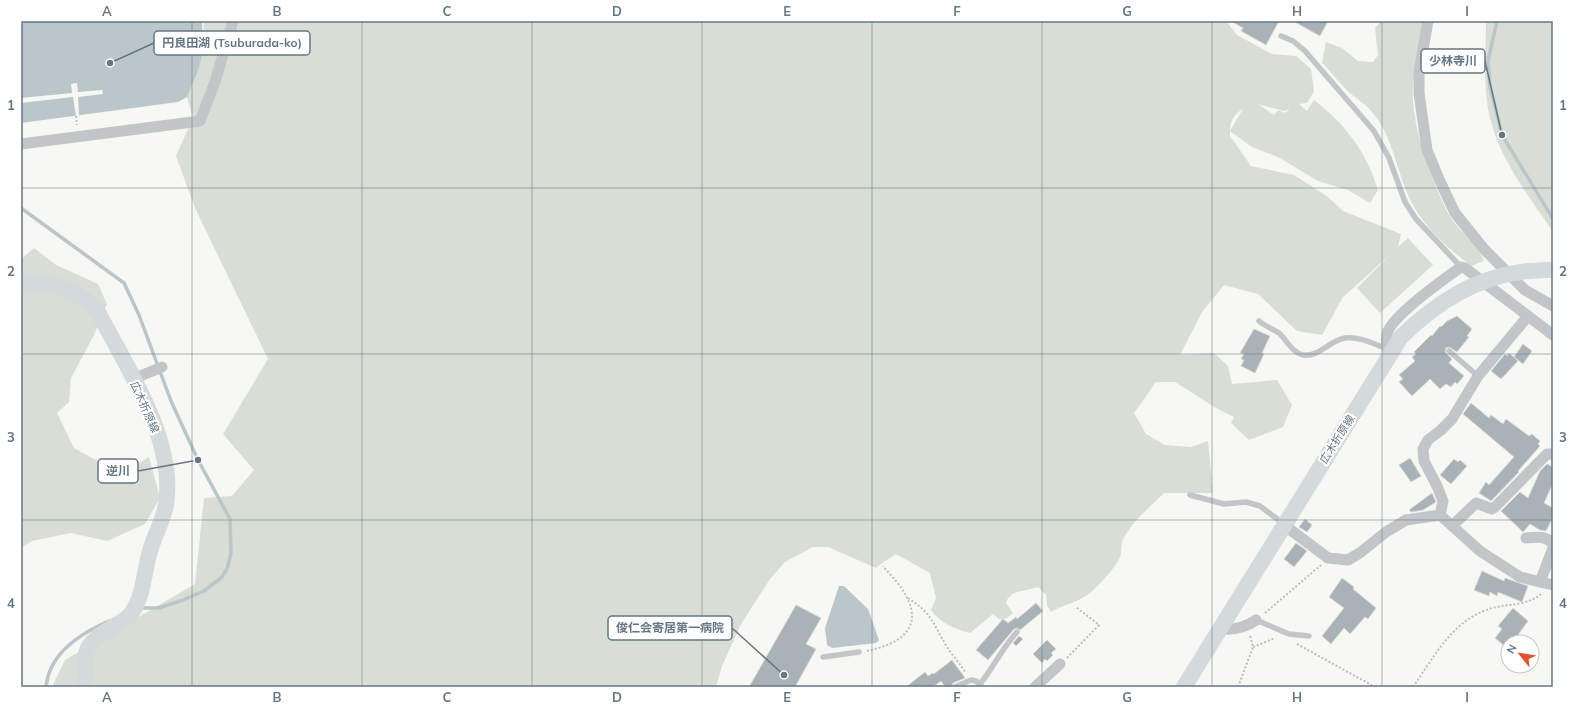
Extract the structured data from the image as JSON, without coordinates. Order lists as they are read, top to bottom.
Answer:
{
  "streets": {
    "main road": ["広木折原線"]
  },
  "places": [
    "円良田湖 (Tsuburada-ko)",
    "少林寺川",
    "逆川",
    "俊仁会寄居第一病院"
  ],
  "north": "top left",
  "grid": {
    "columns": [
      "A",
      "B",
      "C",
      "D",
      "E",
      "F",
      "G",
      "H",
      "I"
    ],
    "rows": [
      "1",
      "2",
      "3",
      "4"
    ]
  }
}
